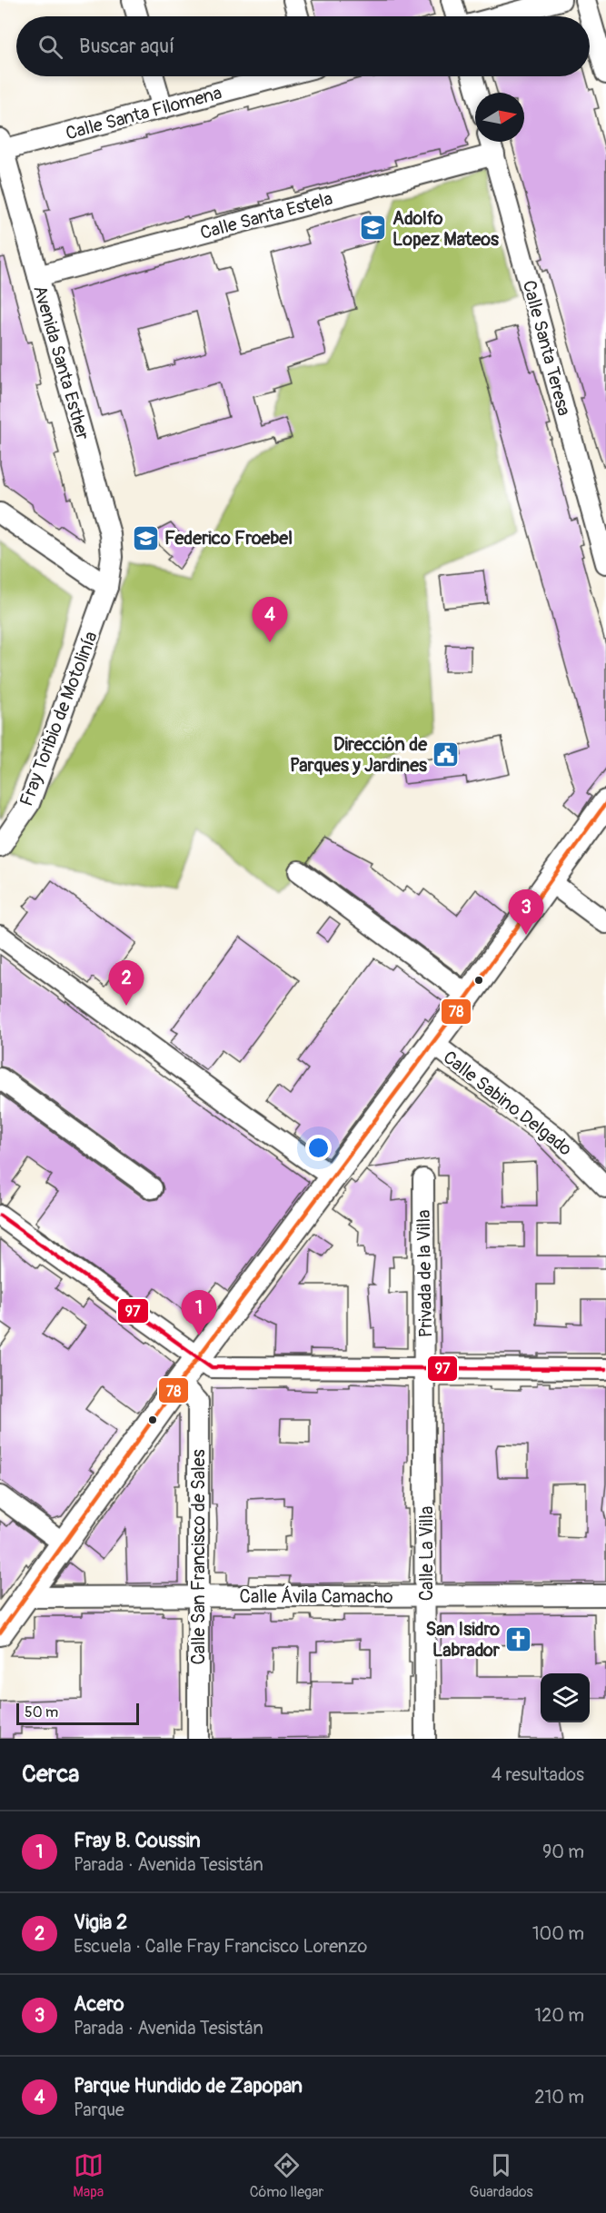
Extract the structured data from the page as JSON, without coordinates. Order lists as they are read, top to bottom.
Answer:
{
  "streets": {
    "street": [
      "Calle Santa Filomena",
      "Calle Santa Estela",
      "Calle Santa Teresa",
      "Avenida Santa Esther",
      "Fray Toribio de Motolinía",
      "Calle Sabino Delgado",
      "Privada de la Villa",
      "Calle La Villa",
      "Calle San Francisco de Sales",
      "Calle Ávila Camacho"
    ]
  },
  "crossings": [
    ["Calle Santa Filomena", "Avenida Santa Esther"],
    ["Calle Santa Estela", "Calle Santa Teresa"],
    ["Calle Santa Estela", "Avenida Santa Esther"],
    ["Avenida Santa Esther", "Fray Toribio de Motolinía"],
    ["Privada de la Villa", "Calle La Villa"],
    ["Calle La Villa", "Calle Ávila Camacho"],
    ["Calle San Francisco de Sales", "Calle Ávila Camacho"]
  ],
  "places": {
    "school or university": ["Adolfo Lopez Mateos", "Federico Froebel"],
    "public building": ["Dirección de Parques y Jardines"],
    "church": ["San Isidro Labrador"]
  },
  "lines": ["transit line 78", "transit line 97"],
  "scale_bar": "50 m",
  "north": "right",
  "page": {
    "search": "Buscar aquí",
    "pins": [
      "4",
      "3",
      "2",
      "1"
    ],
    "scale": "50 m",
    "heading": ["Cerca", "4 resultados"],
    "list": [
      {
        "mark": "1",
        "name": "Fray B. Coussin",
        "note": "Parada · Avenida Tesistán",
        "value": "90 m"
      },
      {
        "mark": "2",
        "name": "Vigia 2",
        "note": "Escuela · Calle Fray Francisco Lorenzo",
        "value": "100 m"
      },
      {
        "mark": "3",
        "name": "Acero",
        "note": "Parada · Avenida Tesistán",
        "value": "120 m"
      },
      {
        "mark": "4",
        "name": "Parque Hundido de Zapopan",
        "note": "Parque",
        "value": "210 m"
      }
    ],
    "nav": ["Mapa", "Cómo llegar", "Guardados"]
  }
}
